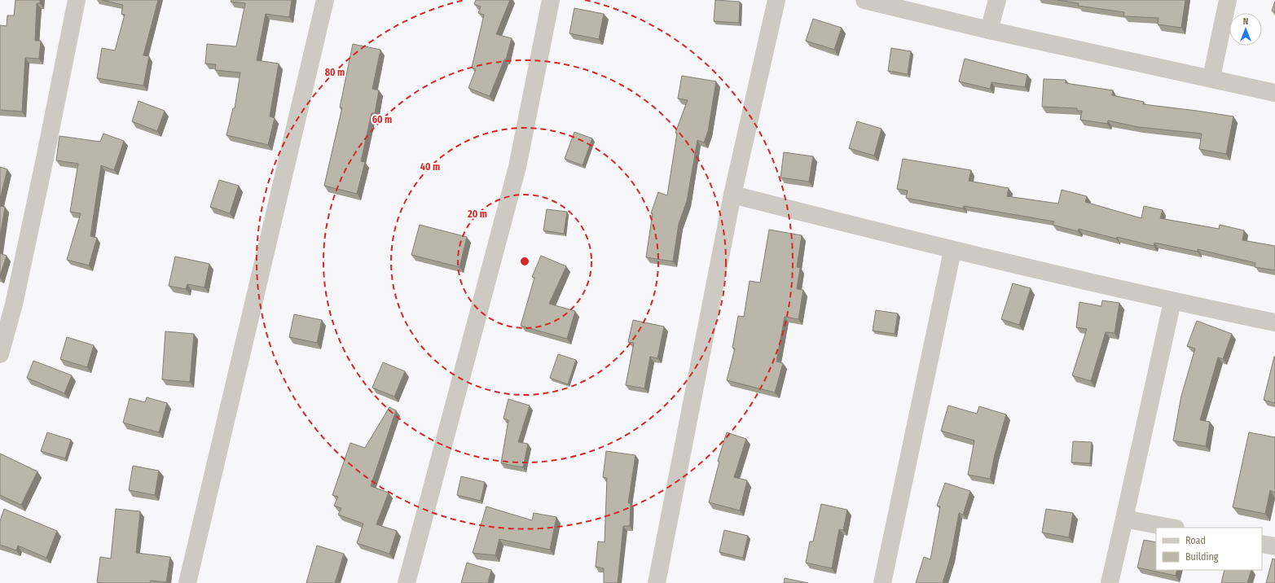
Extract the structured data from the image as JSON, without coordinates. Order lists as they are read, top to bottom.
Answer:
{
  "legend": ["Road", "Building"],
  "north": "top",
  "rings": [
    "80 m",
    "60 m",
    "40 m",
    "20 m"
  ]
}
